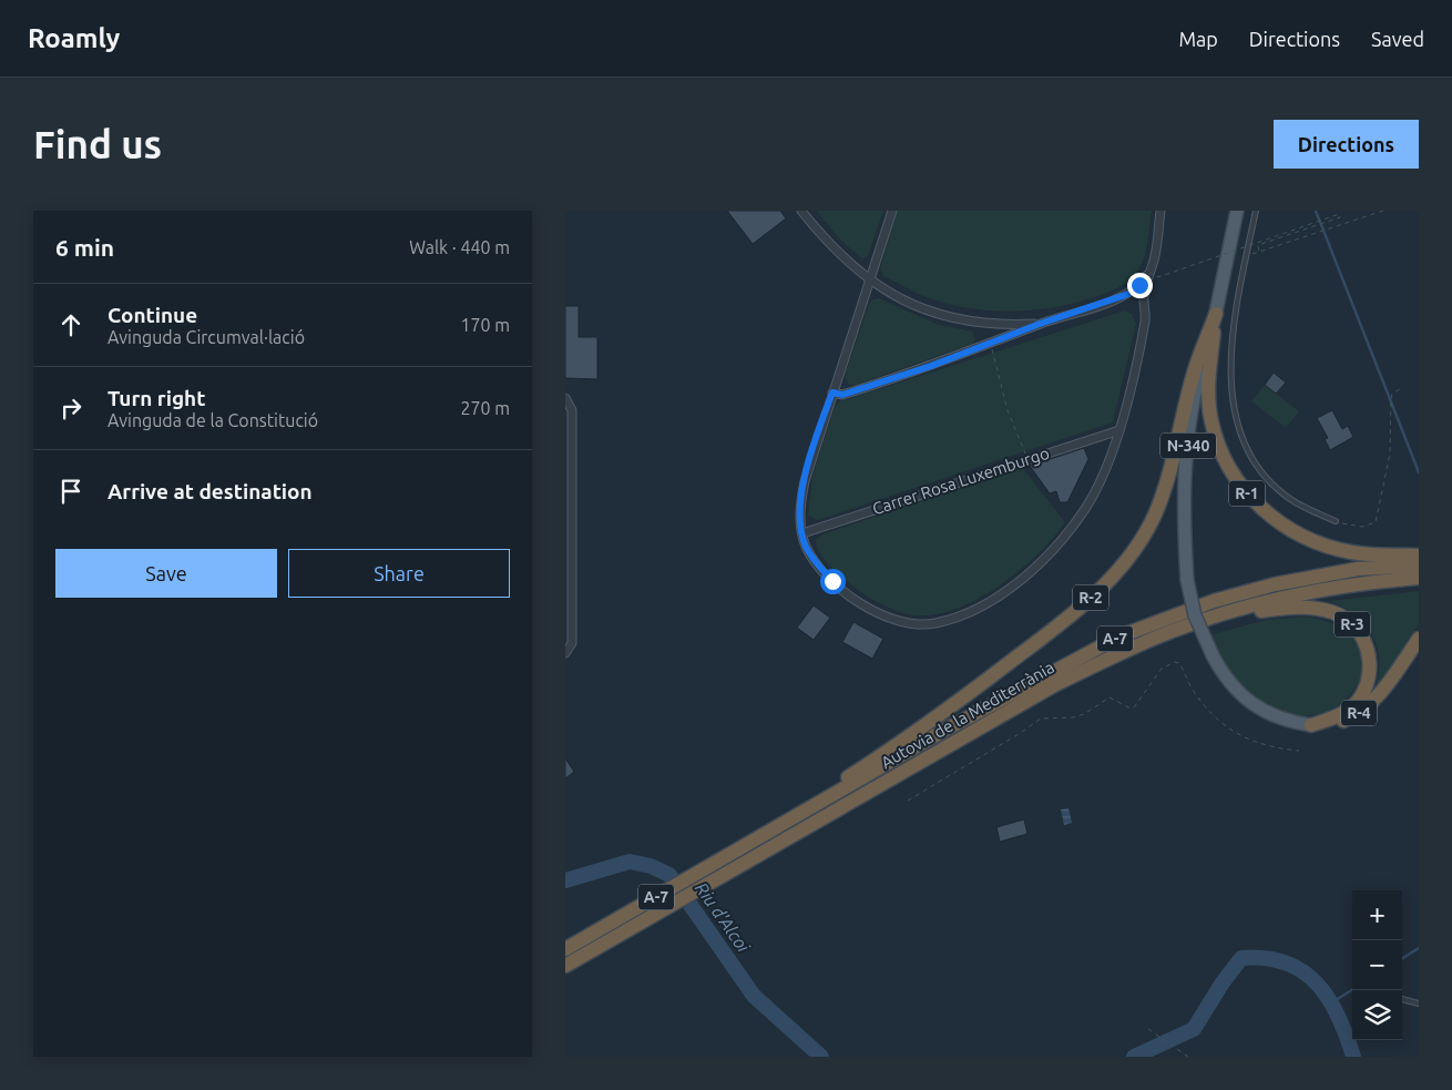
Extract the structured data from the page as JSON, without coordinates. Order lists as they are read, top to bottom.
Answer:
{
  "streets": {
    "highway": [
      "R-1",
      "R-2",
      "R-3",
      "A-7",
      "R-4",
      "Autovia de la Mediterrània"
    ],
    "main road": ["N-340"],
    "street": ["Carrer Rosa Luxemburgo"]
  },
  "crossings": [
    ["N-340", "R-1"],
    ["N-340", "R-2"],
    ["N-340", "R-3"],
    ["N-340", "R-4"],
    ["R-1", "R-2"],
    ["R-2", "A-7"],
    ["R-2", "Autovia de la Mediterrània"],
    ["R-3", "R-4"],
    ["R-3", "Autovia de la Mediterrània"]
  ],
  "water": ["Riu d'Alcoi"],
  "page": {
    "header": "Roamly",
    "nav": ["Map", "Directions", "Saved"],
    "buttons": [
      "Directions",
      ["Save", "Share"]
    ],
    "title": "Find us",
    "heading": ["6 min", "Walk · 440 m"],
    "list": [
      ["Continue", "Avinguda Circumval·lació", "170 m"],
      ["Turn right", "Avinguda de la Constitució", "270 m"],
      "Arrive at destination"
    ],
    "map_buttons": ["+", "−"]
  }
}
